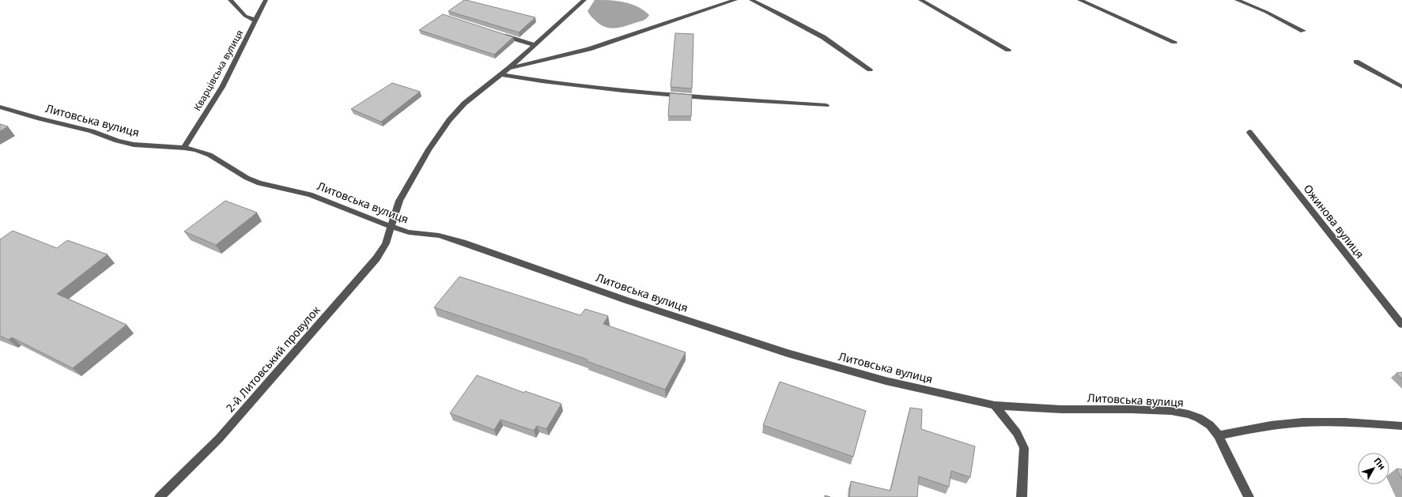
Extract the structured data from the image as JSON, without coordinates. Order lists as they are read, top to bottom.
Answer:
{
  "streets": {
    "street": [
      "Кварцівська вулиця",
      "Литовська вулиця",
      "Ожинова вулиця",
      "2-й Литовський провулок"
    ]
  },
  "crossings": [
    ["Кварцівська вулиця", "Литовська вулиця"],
    ["Литовська вулиця", "2-й Литовський провулок"]
  ],
  "north": "top right"
}
